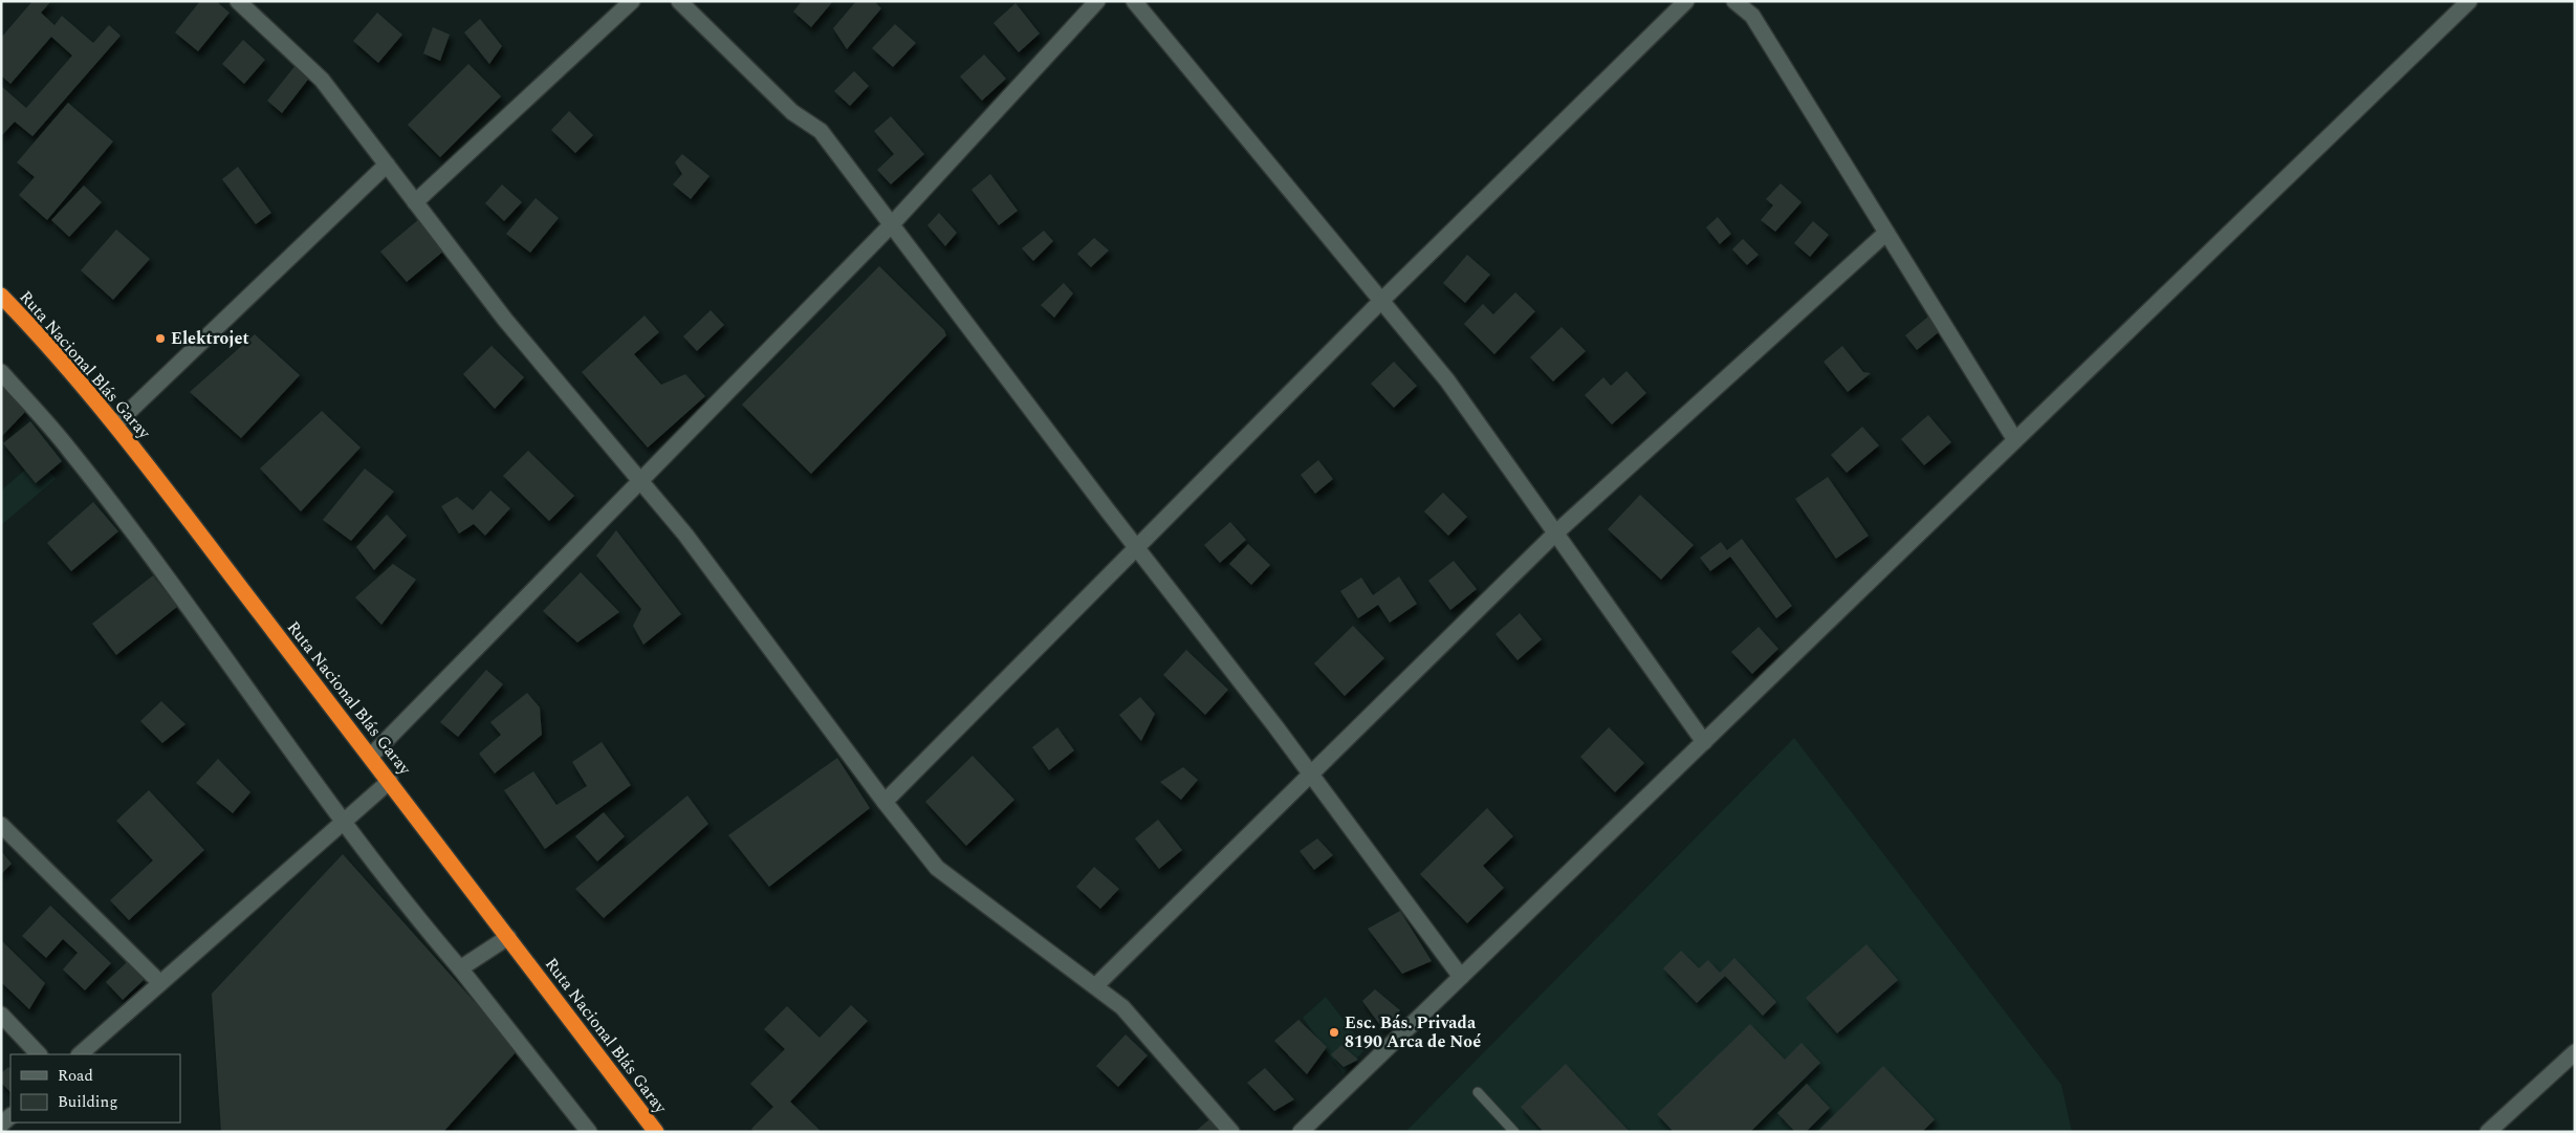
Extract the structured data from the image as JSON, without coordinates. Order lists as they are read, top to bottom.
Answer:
{
  "streets": {
    "highway": ["Ruta Nacional Blás Garay"]
  },
  "places": ["Elektrojet", "Esc. Bás. Privada 8190 Arca de Noé"],
  "legend": ["Road", "Building"]
}
